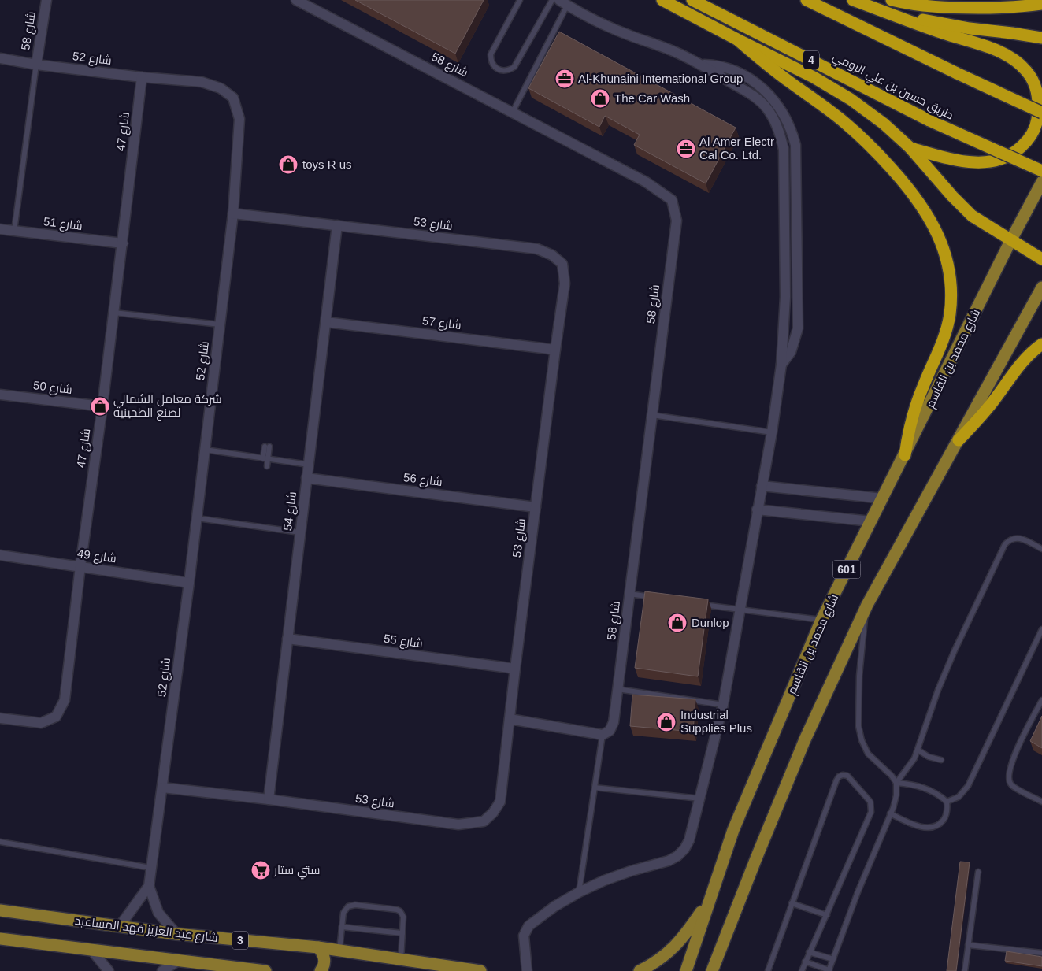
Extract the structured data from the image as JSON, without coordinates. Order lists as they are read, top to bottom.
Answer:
{
  "streets": {
    "highway": ["4", "طريق حسين بن علي الرومي"],
    "main road": [
      "شارع محمد بن القاسم",
      "601",
      "شارع عبد العزيز فهد المساعيد",
      "3"
    ],
    "street": [
      "شارع 58",
      "شارع 52",
      "شارع 47",
      "شارع 51",
      "شارع 53",
      "شارع 57",
      "شارع 50",
      "شارع 56",
      "شارع 54",
      "شارع 49",
      "شارع 55"
    ]
  },
  "crossings": [
    ["شارع 58", "شارع 52"],
    ["شارع 52", "شارع 47"],
    ["شارع 52", "شارع 53"],
    ["شارع 52", "شارع 49"],
    ["شارع 52", "شارع عبد العزيز فهد المساعيد"],
    ["شارع 47", "شارع 51"],
    ["شارع 47", "شارع 50"],
    ["شارع 47", "شارع 49"],
    ["شارع 53", "شارع 57"],
    ["شارع 53", "شارع 56"],
    ["شارع 53", "شارع 54"],
    ["شارع 53", "شارع 55"],
    ["شارع 57", "شارع 54"],
    ["شارع 56", "شارع 54"],
    ["شارع 54", "شارع 55"]
  ],
  "places": {
    "office": ["Al-Khunaini International Group", "Al Amer Electr Cal Co. Ltd."],
    "shop": [
      "The Car Wash",
      "toys R us",
      "شركة معامل الشمالي لصنع الطحينيه",
      "Dunlop",
      "Industrial Supplies Plus"
    ],
    "supermarket": ["ستي ستار"]
  }
}
